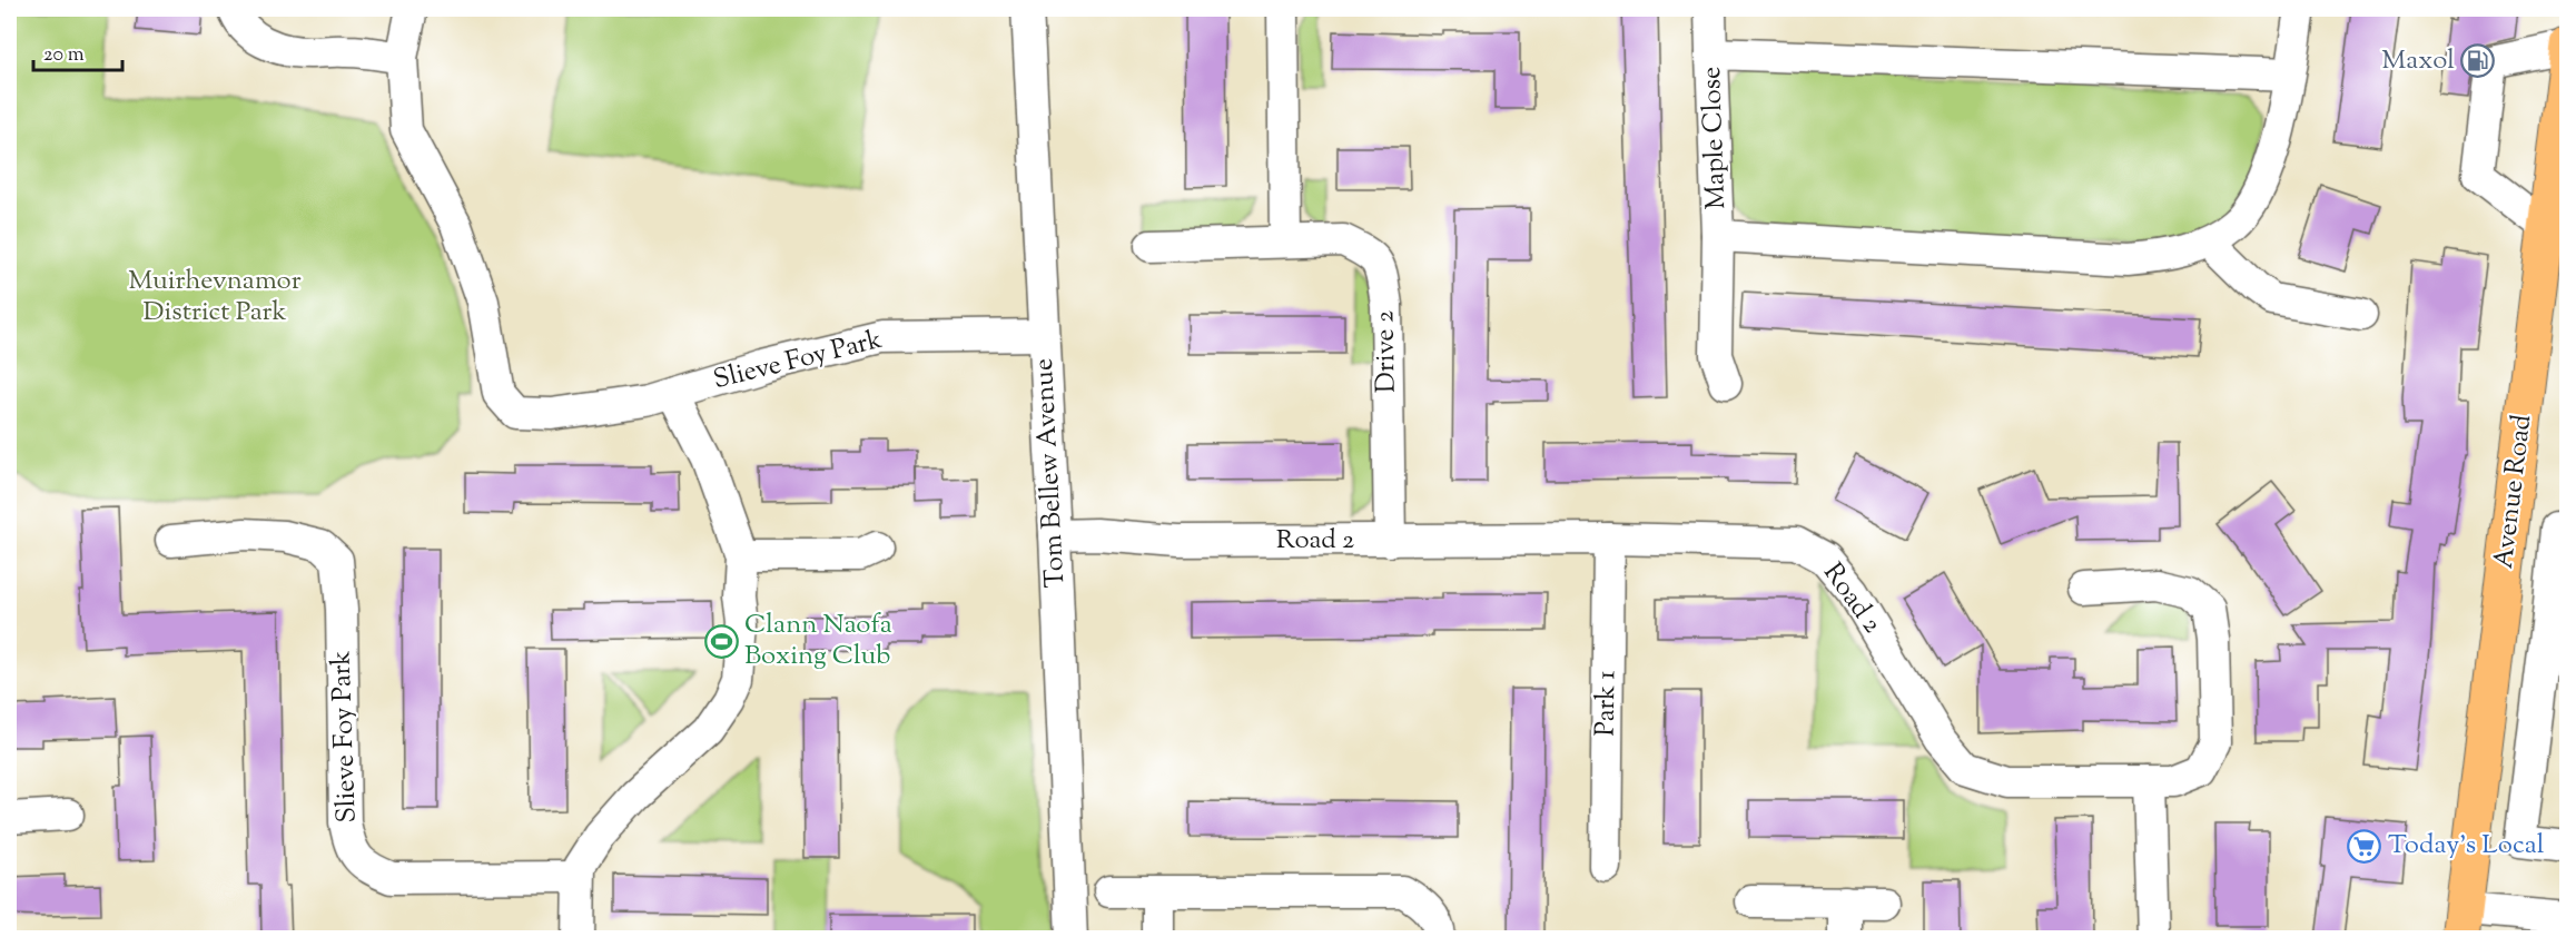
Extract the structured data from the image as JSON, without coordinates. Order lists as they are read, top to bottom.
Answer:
{
  "streets": {
    "main road": ["Avenue Road"],
    "street": [
      "Maple Close",
      "Drive 2",
      "Slieve Foy Park",
      "Tom Bellew Avenue",
      "Road 2",
      "Park 1"
    ]
  },
  "crossings": [
    ["Drive 2", "Road 2"],
    ["Slieve Foy Park", "Tom Bellew Avenue"],
    ["Tom Bellew Avenue", "Road 2"],
    ["Road 2", "Park 1"]
  ],
  "parks": ["Muirhevnamor District Park"],
  "places": {
    "fuel station": ["Maxol"],
    "sports": ["Clann Naofa Boxing Club"],
    "supermarket": ["Today's Local"]
  },
  "scale_bar": "20 m"
}
